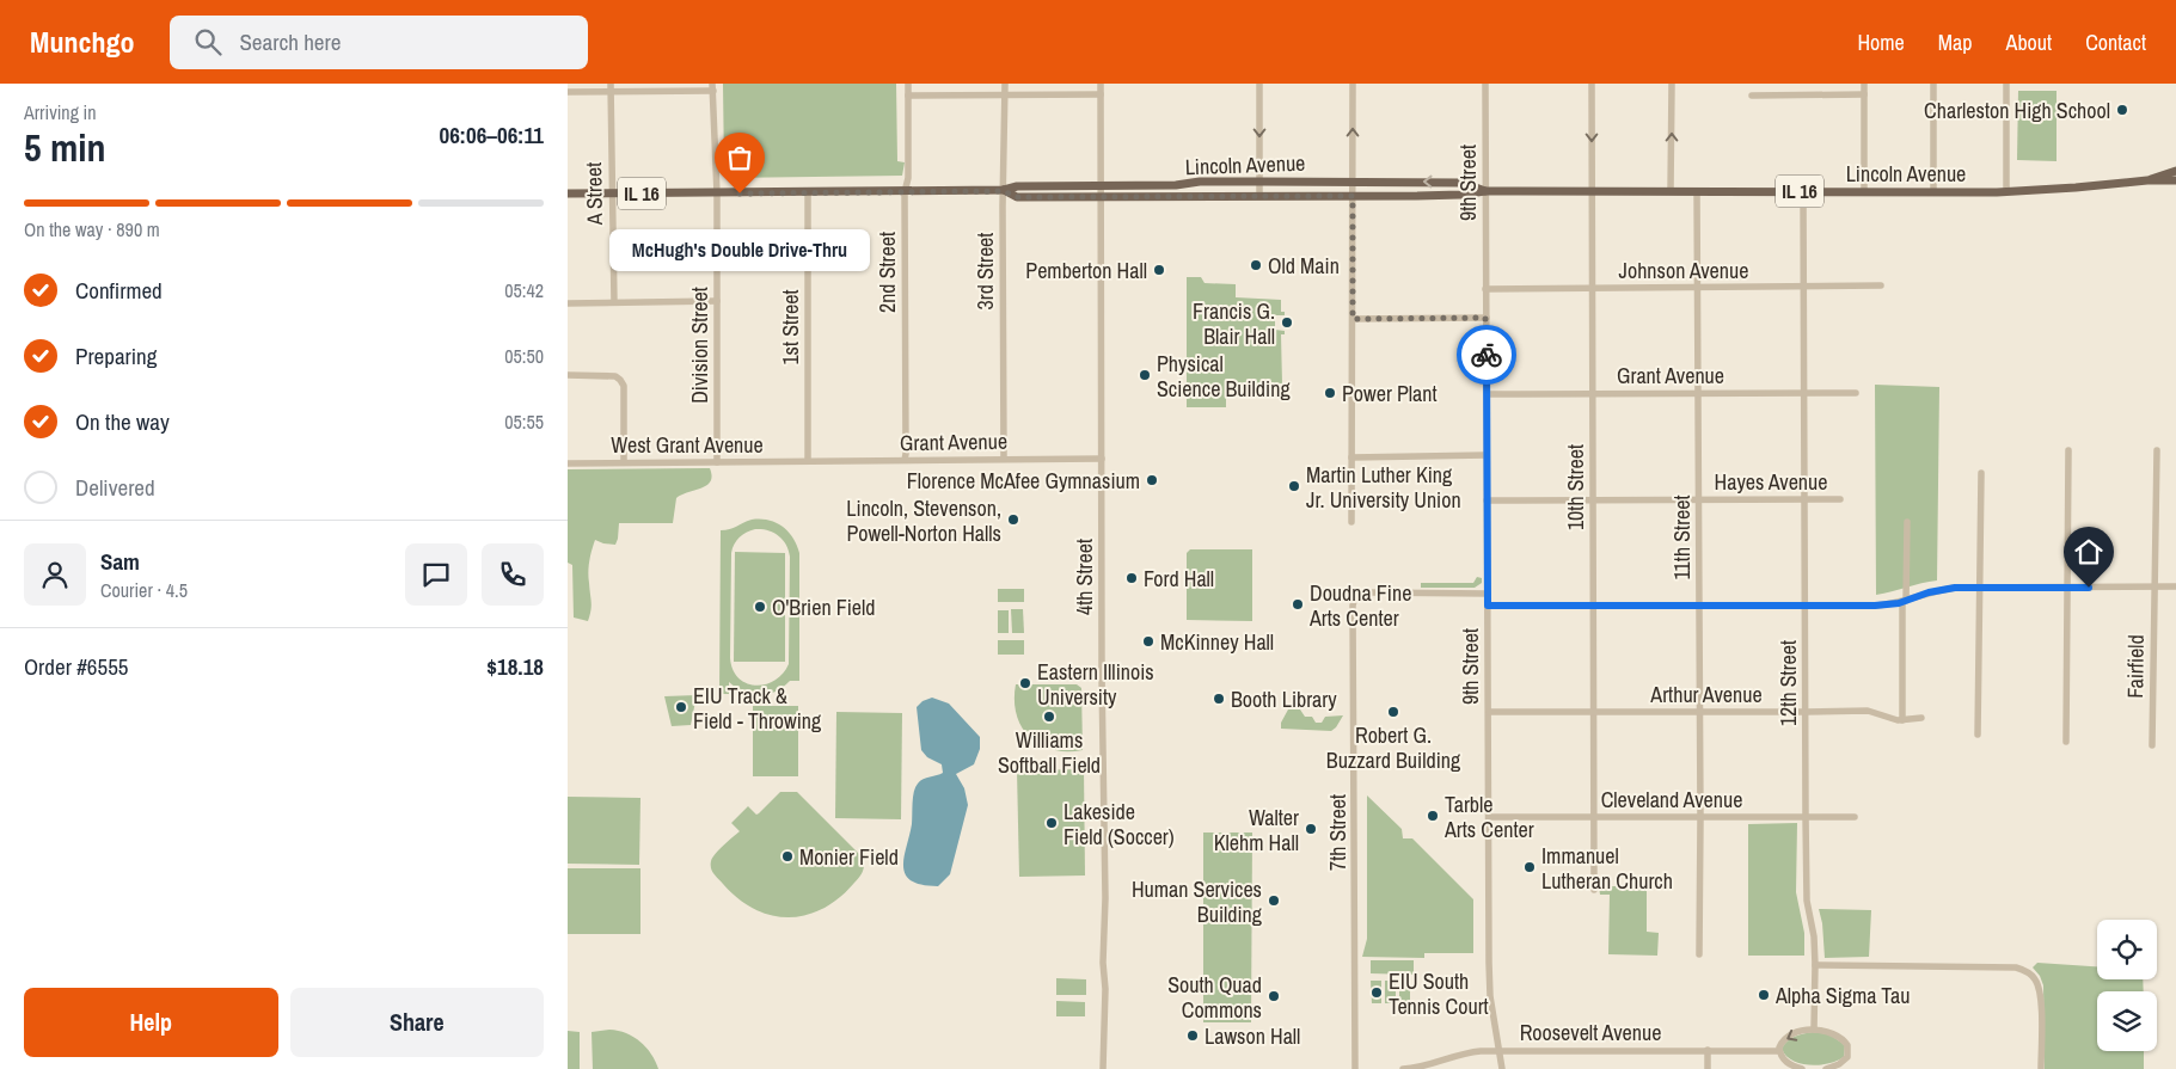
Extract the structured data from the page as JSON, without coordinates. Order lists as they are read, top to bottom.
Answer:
{
  "streets": {
    "main road": ["Lincoln Avenue", "IL 16"],
    "street": [
      "9th Street",
      "A Street",
      "Johnson Avenue",
      "3rd Street",
      "2nd Street",
      "1st Street",
      "Division Street",
      "Grant Avenue",
      "West Grant Avenue",
      "Hayes Avenue",
      "10th Street",
      "11th Street",
      "4th Street",
      "Fairfield",
      "12th Street",
      "Arthur Avenue",
      "Cleveland Avenue",
      "7th Street",
      "Roosevelt Avenue"
    ]
  },
  "crossings": [
    ["Lincoln Avenue", "9th Street"],
    ["Lincoln Avenue", "IL 16"],
    ["Lincoln Avenue", "3rd Street"],
    ["Lincoln Avenue", "2nd Street"],
    ["Lincoln Avenue", "1st Street"],
    ["Lincoln Avenue", "Division Street"],
    ["Lincoln Avenue", "10th Street"],
    ["Lincoln Avenue", "11th Street"],
    ["Lincoln Avenue", "4th Street"],
    ["Lincoln Avenue", "12th Street"],
    ["9th Street", "Johnson Avenue"],
    ["9th Street", "Grant Avenue"],
    ["9th Street", "Hayes Avenue"],
    ["9th Street", "Arthur Avenue"],
    ["9th Street", "Cleveland Avenue"],
    ["9th Street", "7th Street"],
    ["9th Street", "Roosevelt Avenue"],
    ["IL 16", "A Street"],
    ["IL 16", "Division Street"],
    ["Johnson Avenue", "10th Street"],
    ["Johnson Avenue", "11th Street"],
    ["Johnson Avenue", "12th Street"],
    ["3rd Street", "Grant Avenue"],
    ["2nd Street", "Grant Avenue"],
    ["1st Street", "Grant Avenue"],
    ["1st Street", "West Grant Avenue"],
    ["Division Street", "West Grant Avenue"],
    ["Grant Avenue", "West Grant Avenue"],
    ["Grant Avenue", "10th Street"],
    ["Grant Avenue", "11th Street"],
    ["Grant Avenue", "4th Street"],
    ["Grant Avenue", "12th Street"],
    ["Hayes Avenue", "10th Street"],
    ["Hayes Avenue", "11th Street"],
    ["Hayes Avenue", "12th Street"],
    ["10th Street", "Arthur Avenue"],
    ["10th Street", "Cleveland Avenue"],
    ["11th Street", "Arthur Avenue"],
    ["11th Street", "Cleveland Avenue"],
    ["12th Street", "Arthur Avenue"],
    ["12th Street", "Cleveland Avenue"]
  ],
  "places": [
    "Charleston High School",
    "McHugh's Double Drive-Thru",
    "Old Main",
    "Pemberton Hall",
    "Francis G. Blair Hall",
    "Physical Science Building",
    "Power Plant",
    "Florence McAfee Gymnasium",
    "Martin Luther King Jr. University Union",
    "Lincoln, Stevenson, Powell-Norton Halls",
    "Ford Hall",
    "Doudna Fine Arts Center",
    "O'Brien Field",
    "McKinney Hall",
    "Eastern Illinois University",
    "Booth Library",
    "EIU Track & Field - Throwing",
    "Robert G. Buzzard Building",
    "Williams Softball Field",
    "Tarble Arts Center",
    "Lakeside Field (Soccer)",
    "Walter Klehm Hall",
    "Monier Field",
    "Immanuel Lutheran Church",
    "Human Services Building",
    "EIU South Tennis Court",
    "Alpha Sigma Tau",
    "South Quad Commons",
    "Lawson Hall"
  ],
  "page": {
    "header": "Munchgo",
    "search": "Search here",
    "nav": [
      "Home",
      "Map",
      "About",
      "Contact"
    ],
    "heading": ["5 min", "Arriving in", "06:06–06:11"],
    "panel": [
      "Sam",
      "Courier · 4.5",
      "Order #6555",
      "$18.18"
    ],
    "bar": "On the way · 890 m",
    "bubble": "McHugh's Double Drive-Thru",
    "list": [
      ["Confirmed", "05:42"],
      ["Preparing", "05:50"],
      ["On the way", "05:55"],
      "Delivered"
    ],
    "buttons": ["Help", "Share"]
  }
}
